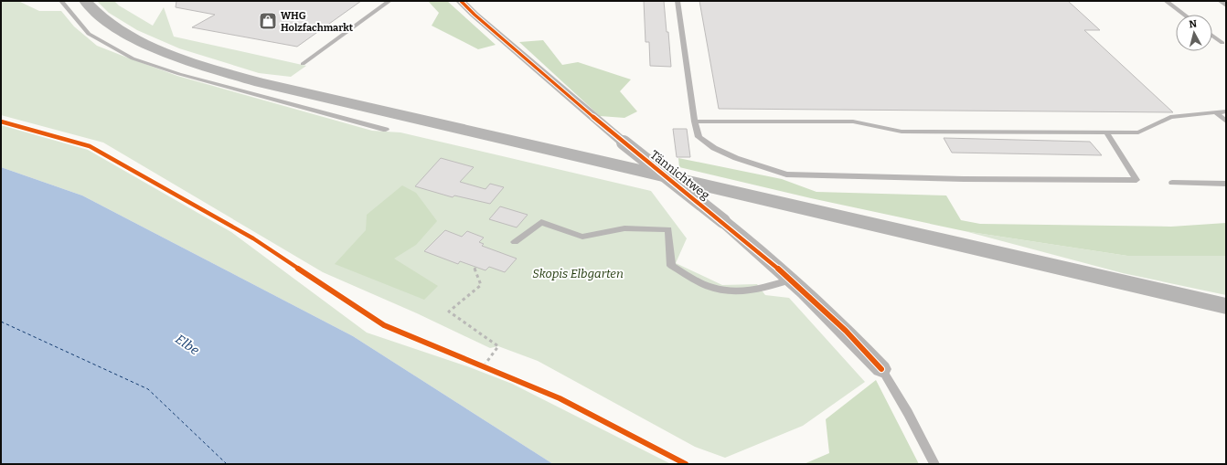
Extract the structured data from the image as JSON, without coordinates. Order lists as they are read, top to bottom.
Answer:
{
  "streets": {
    "street": ["Tännichtweg"]
  },
  "water": ["Elbe"],
  "parks": ["Skopis Elbgarten"],
  "places": {
    "shop": ["WHG Holzfachmarkt"]
  },
  "north": "top"
}
